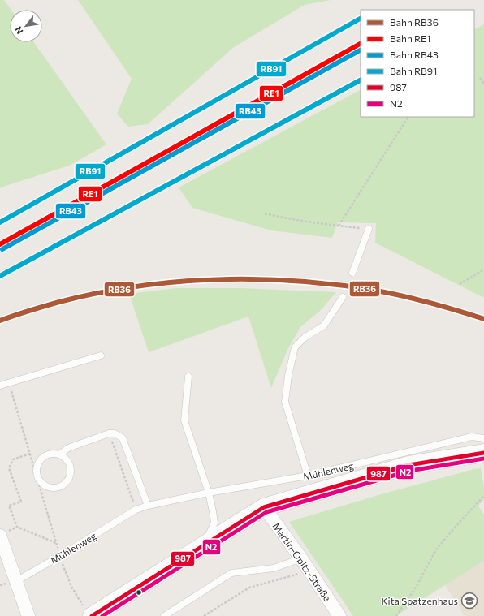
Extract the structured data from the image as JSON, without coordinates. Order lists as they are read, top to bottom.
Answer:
{
  "streets": {
    "street": ["Mühlenweg", "Martin-Opitz-Straße"]
  },
  "crossings": [
    ["Mühlenweg", "Martin-Opitz-Straße"]
  ],
  "places": {
    "school or university": ["Kita Spatzenhaus"]
  },
  "lines": [
    "rail line RB91",
    "rail line RE1",
    "rail line RB43",
    "rail line RB36",
    "transit line 987",
    "transit line N2"
  ],
  "legend": [
    "Bahn RB36",
    "Bahn RE1",
    "Bahn RB43",
    "Bahn RB91",
    "987",
    "N2"
  ],
  "north": "bottom left"
}
